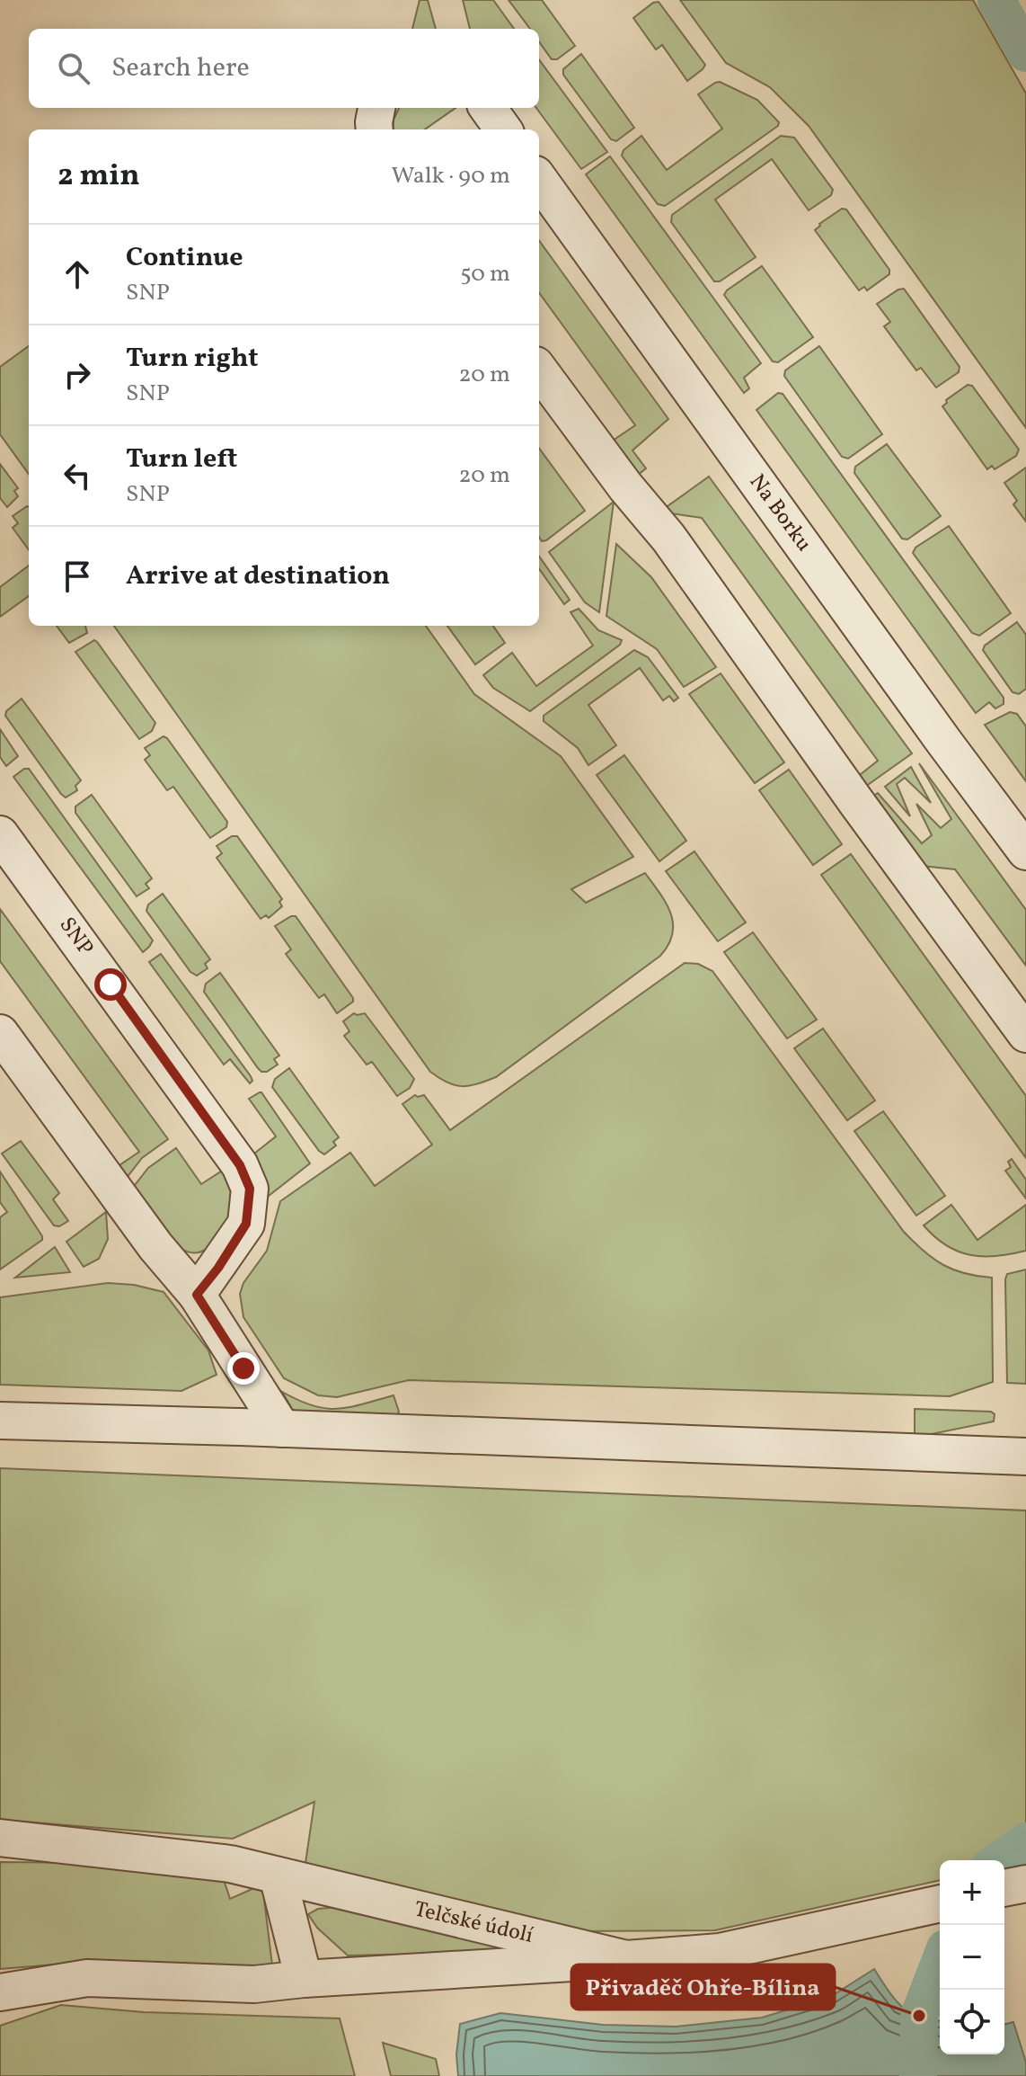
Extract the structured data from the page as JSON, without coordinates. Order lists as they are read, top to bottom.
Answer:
{
  "streets": {
    "street": ["Na Borku", "SNP", "Telčské údolí"]
  },
  "places": ["Přivaděč Ohře-Bílina"],
  "page": {
    "search": "Search here",
    "heading": ["2 min", "Walk · 90 m"],
    "list": [
      ["Continue", "SNP", "50 m"],
      ["Turn right", "SNP", "20 m"],
      ["Turn left", "SNP", "20 m"],
      "Arrive at destination"
    ],
    "map_buttons": ["+", "−"]
  }
}
